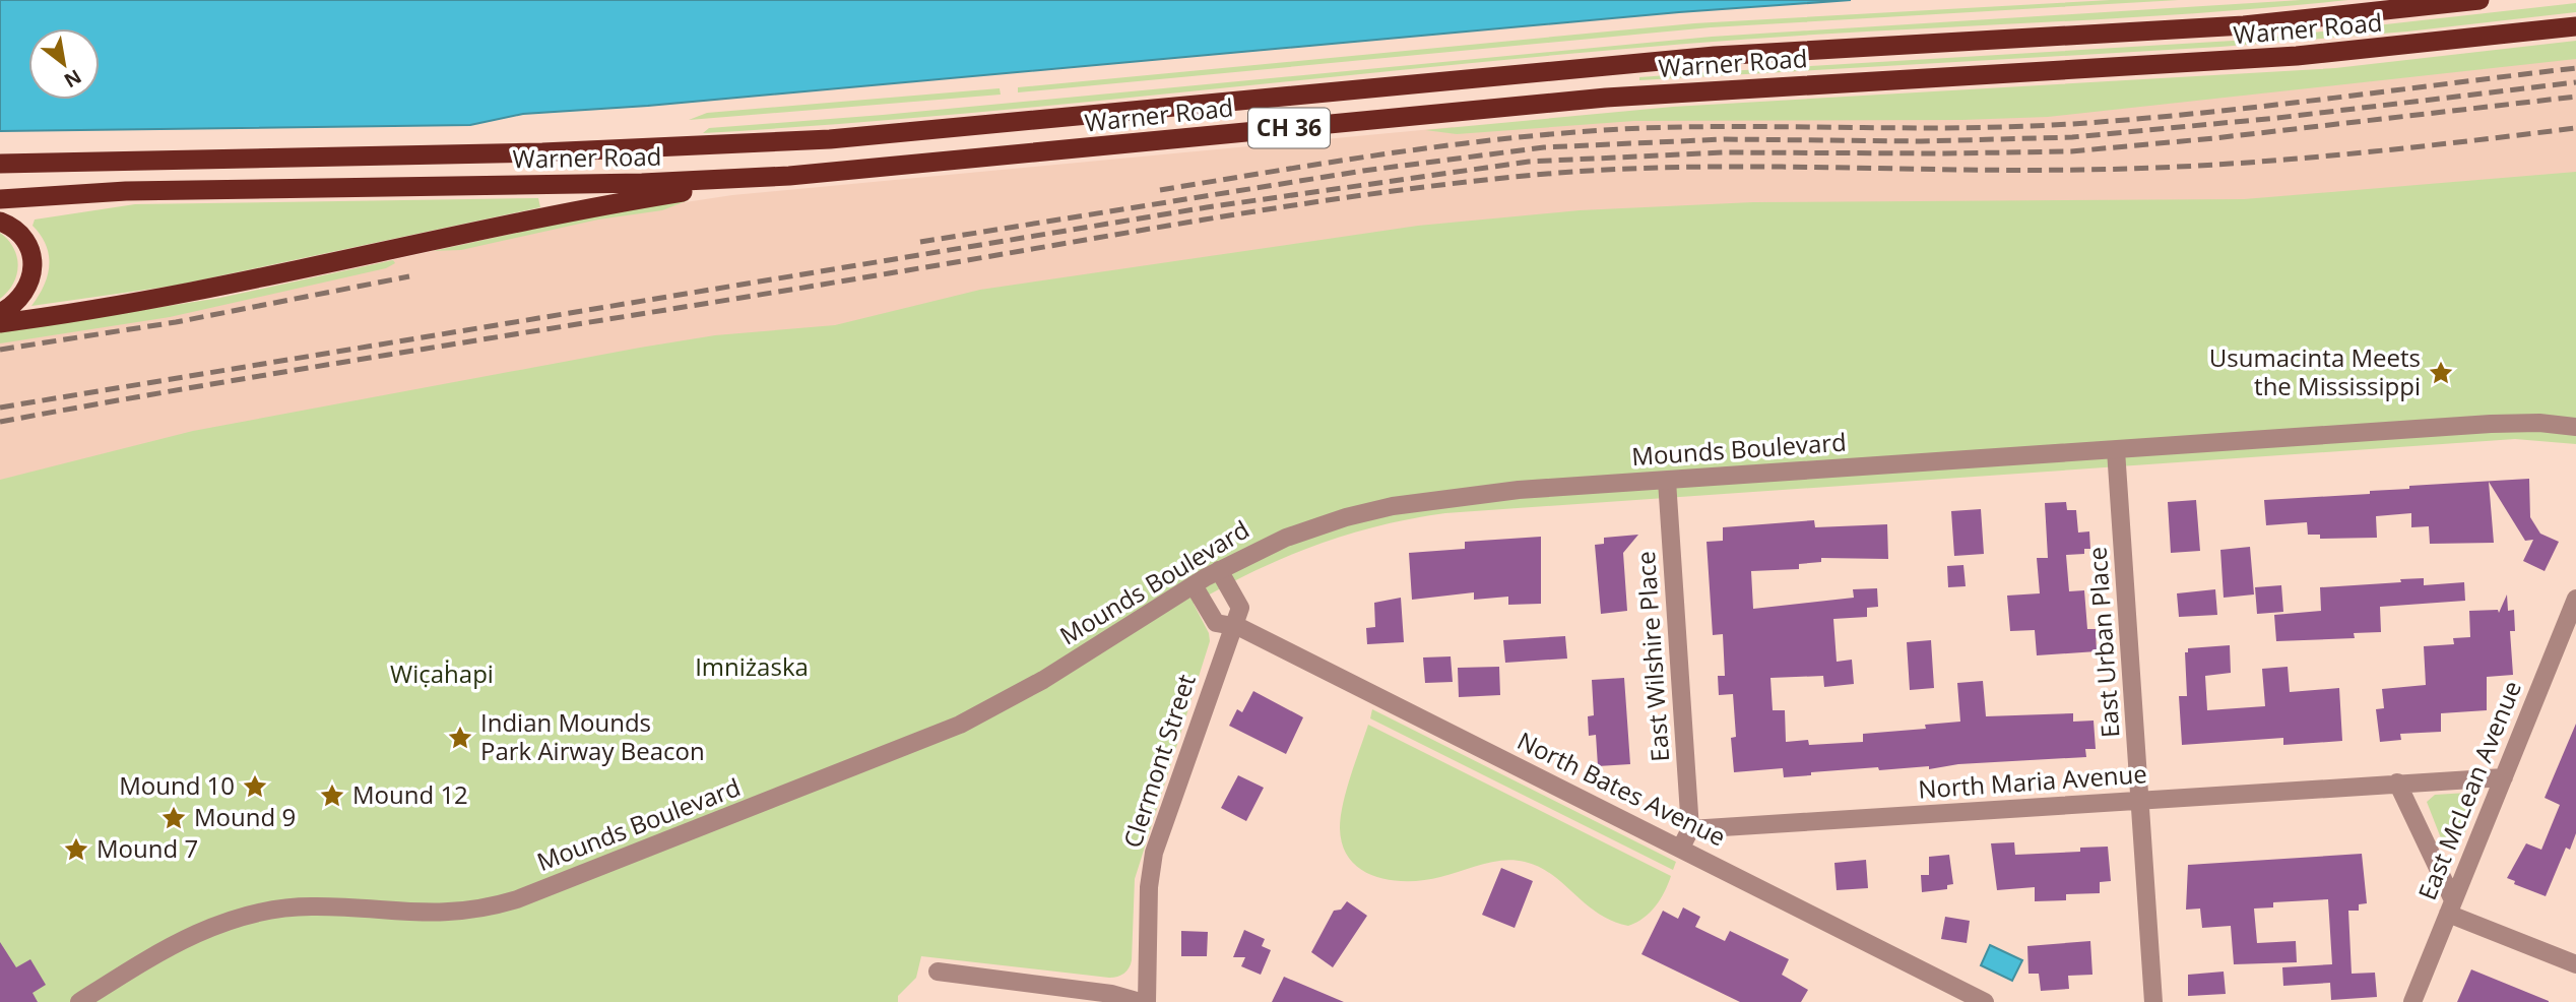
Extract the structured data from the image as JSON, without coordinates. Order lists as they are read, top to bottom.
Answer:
{
  "streets": {
    "highway": ["Warner Road", "CH 36"],
    "street": [
      "Mounds Boulevard",
      "East Urban Place",
      "East Wilshire Place",
      "Clermont Street",
      "North Maria Avenue",
      "North Bates Avenue",
      "East McLean Avenue"
    ]
  },
  "crossings": [
    ["Mounds Boulevard", "East Urban Place"],
    ["Mounds Boulevard", "East Wilshire Place"],
    ["Mounds Boulevard", "Clermont Street"],
    ["East Urban Place", "North Maria Avenue"],
    ["East Wilshire Place", "North Maria Avenue"],
    ["Clermont Street", "North Bates Avenue"],
    ["North Maria Avenue", "East McLean Avenue"]
  ],
  "parks": ["Imniżaska", "Wic̣aḣapi"],
  "places": {
    "place": [
      "Usumacinta Meets the Mississippi",
      "Indian Mounds Park Airway Beacon",
      "Mound 10",
      "Mound 12",
      "Mound 9",
      "Mound 7"
    ]
  },
  "north": "bottom right"
}
